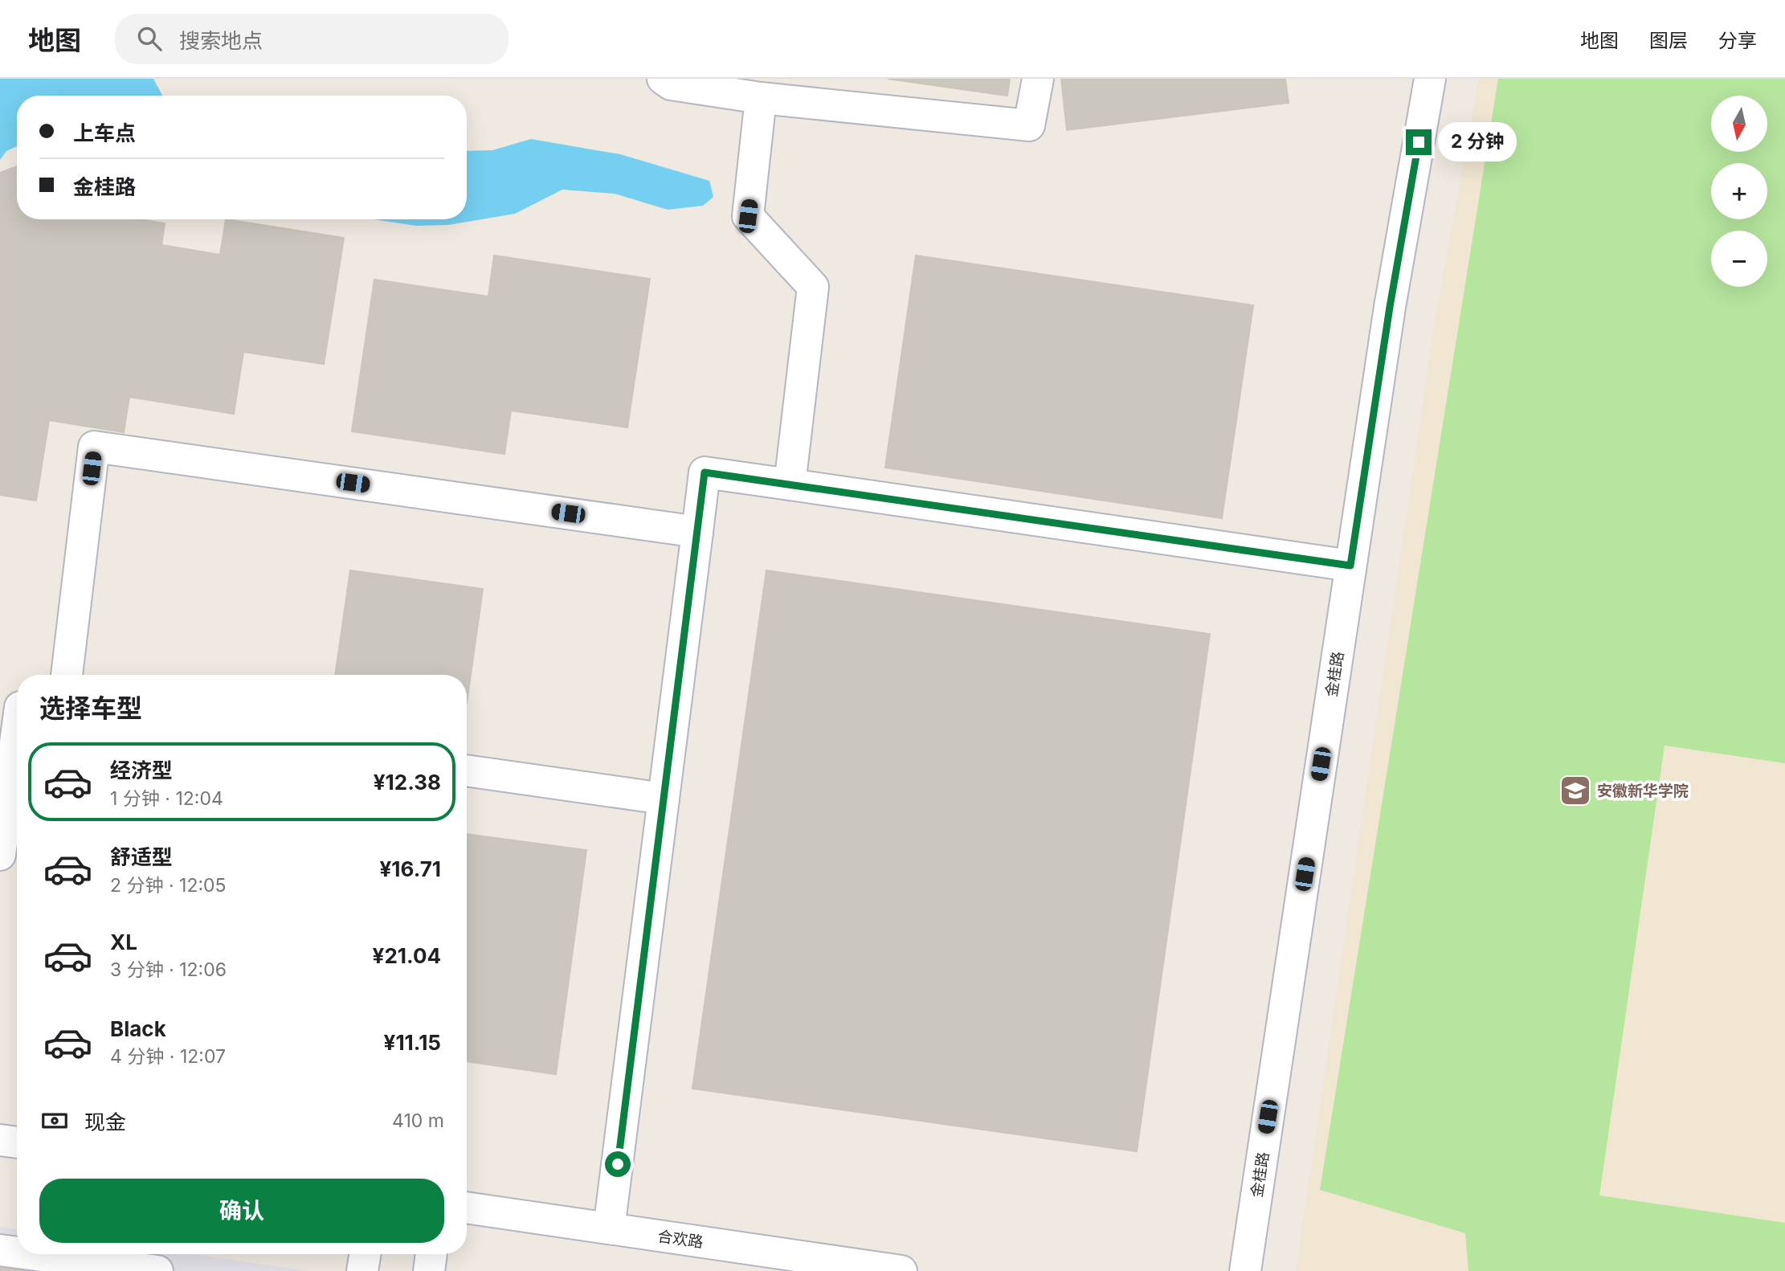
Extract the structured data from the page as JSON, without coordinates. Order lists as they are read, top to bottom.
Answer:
{
  "streets": {
    "street": ["金桂路", "合欢路"]
  },
  "places": {
    "school or university": ["安徽新华学院"]
  },
  "north": "bottom",
  "page": {
    "header": "地图",
    "search": "搜索地点",
    "nav": ["地图", "图层", "分享"],
    "map_buttons": ["+", "−"],
    "banner": ["上车点", "金桂路"],
    "bubble": "2 分钟",
    "heading": "选择车型",
    "list": [
      {
        "name": "经济型",
        "note": "1 分钟 · 12:04",
        "value": "¥12.38"
      },
      {
        "name": "舒适型",
        "note": "2 分钟 · 12:05",
        "value": "¥16.71"
      },
      {
        "name": "XL",
        "note": "3 分钟 · 12:06",
        "value": "¥21.04"
      },
      {
        "name": "Black",
        "note": "4 分钟 · 12:07",
        "value": "¥11.15"
      }
    ],
    "pay": ["现金", "410 m"],
    "buttons": "确认"
  }
}
